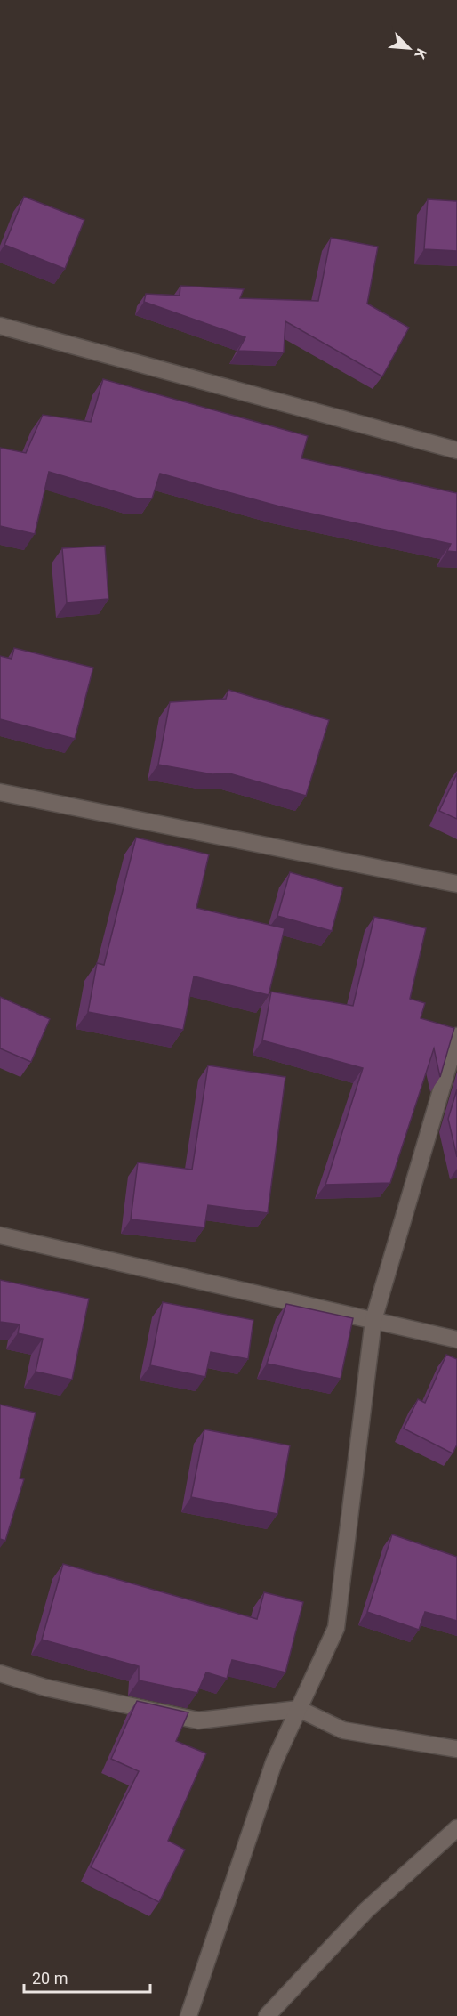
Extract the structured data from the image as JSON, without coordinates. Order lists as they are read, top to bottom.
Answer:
{
  "scale_bar": "20 m",
  "north": "bottom right"
}
